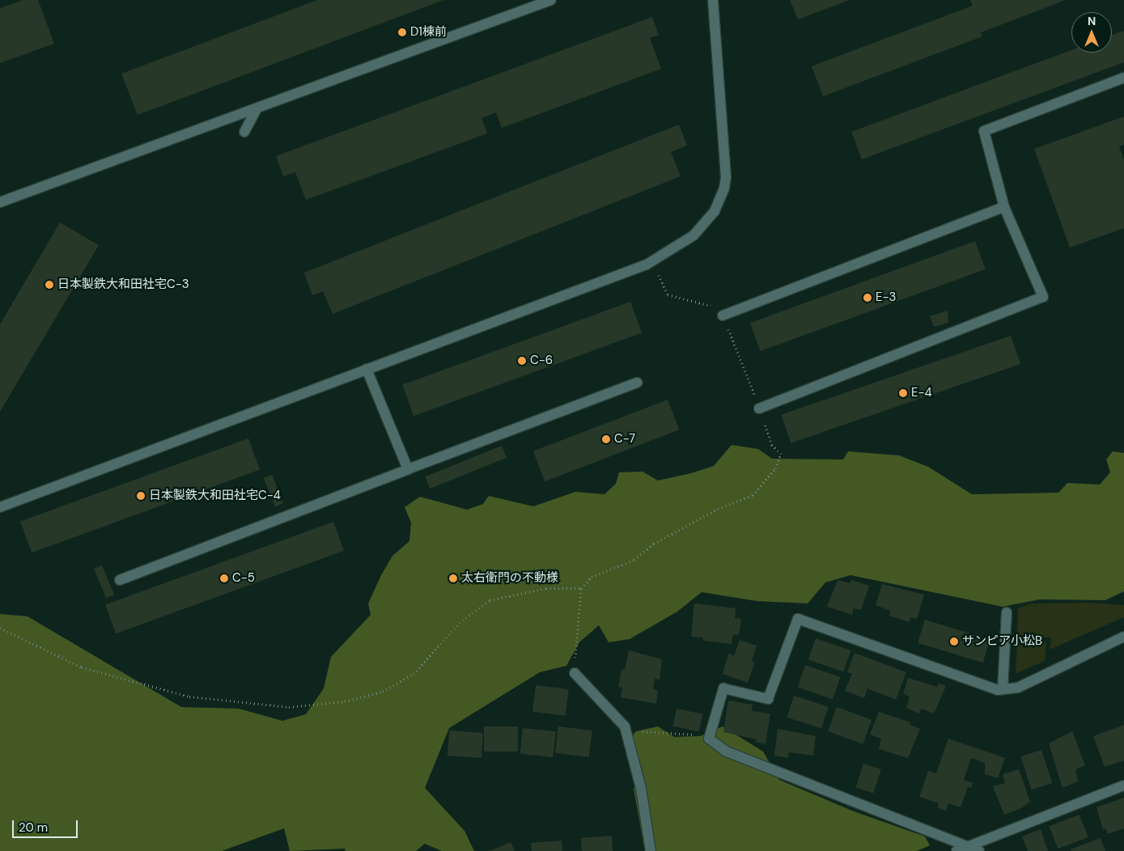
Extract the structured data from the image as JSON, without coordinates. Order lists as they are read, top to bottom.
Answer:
{
  "places": [
    "D1棟前",
    "日本製鉄大和田社宅C-3",
    "E-3",
    "C-6",
    "E-4",
    "C-7",
    "日本製鉄大和田社宅C-4",
    "C-5",
    "太右衛門の不動様",
    "サンピア小松B"
  ],
  "scale_bar": "20 m",
  "north": "top"
}
